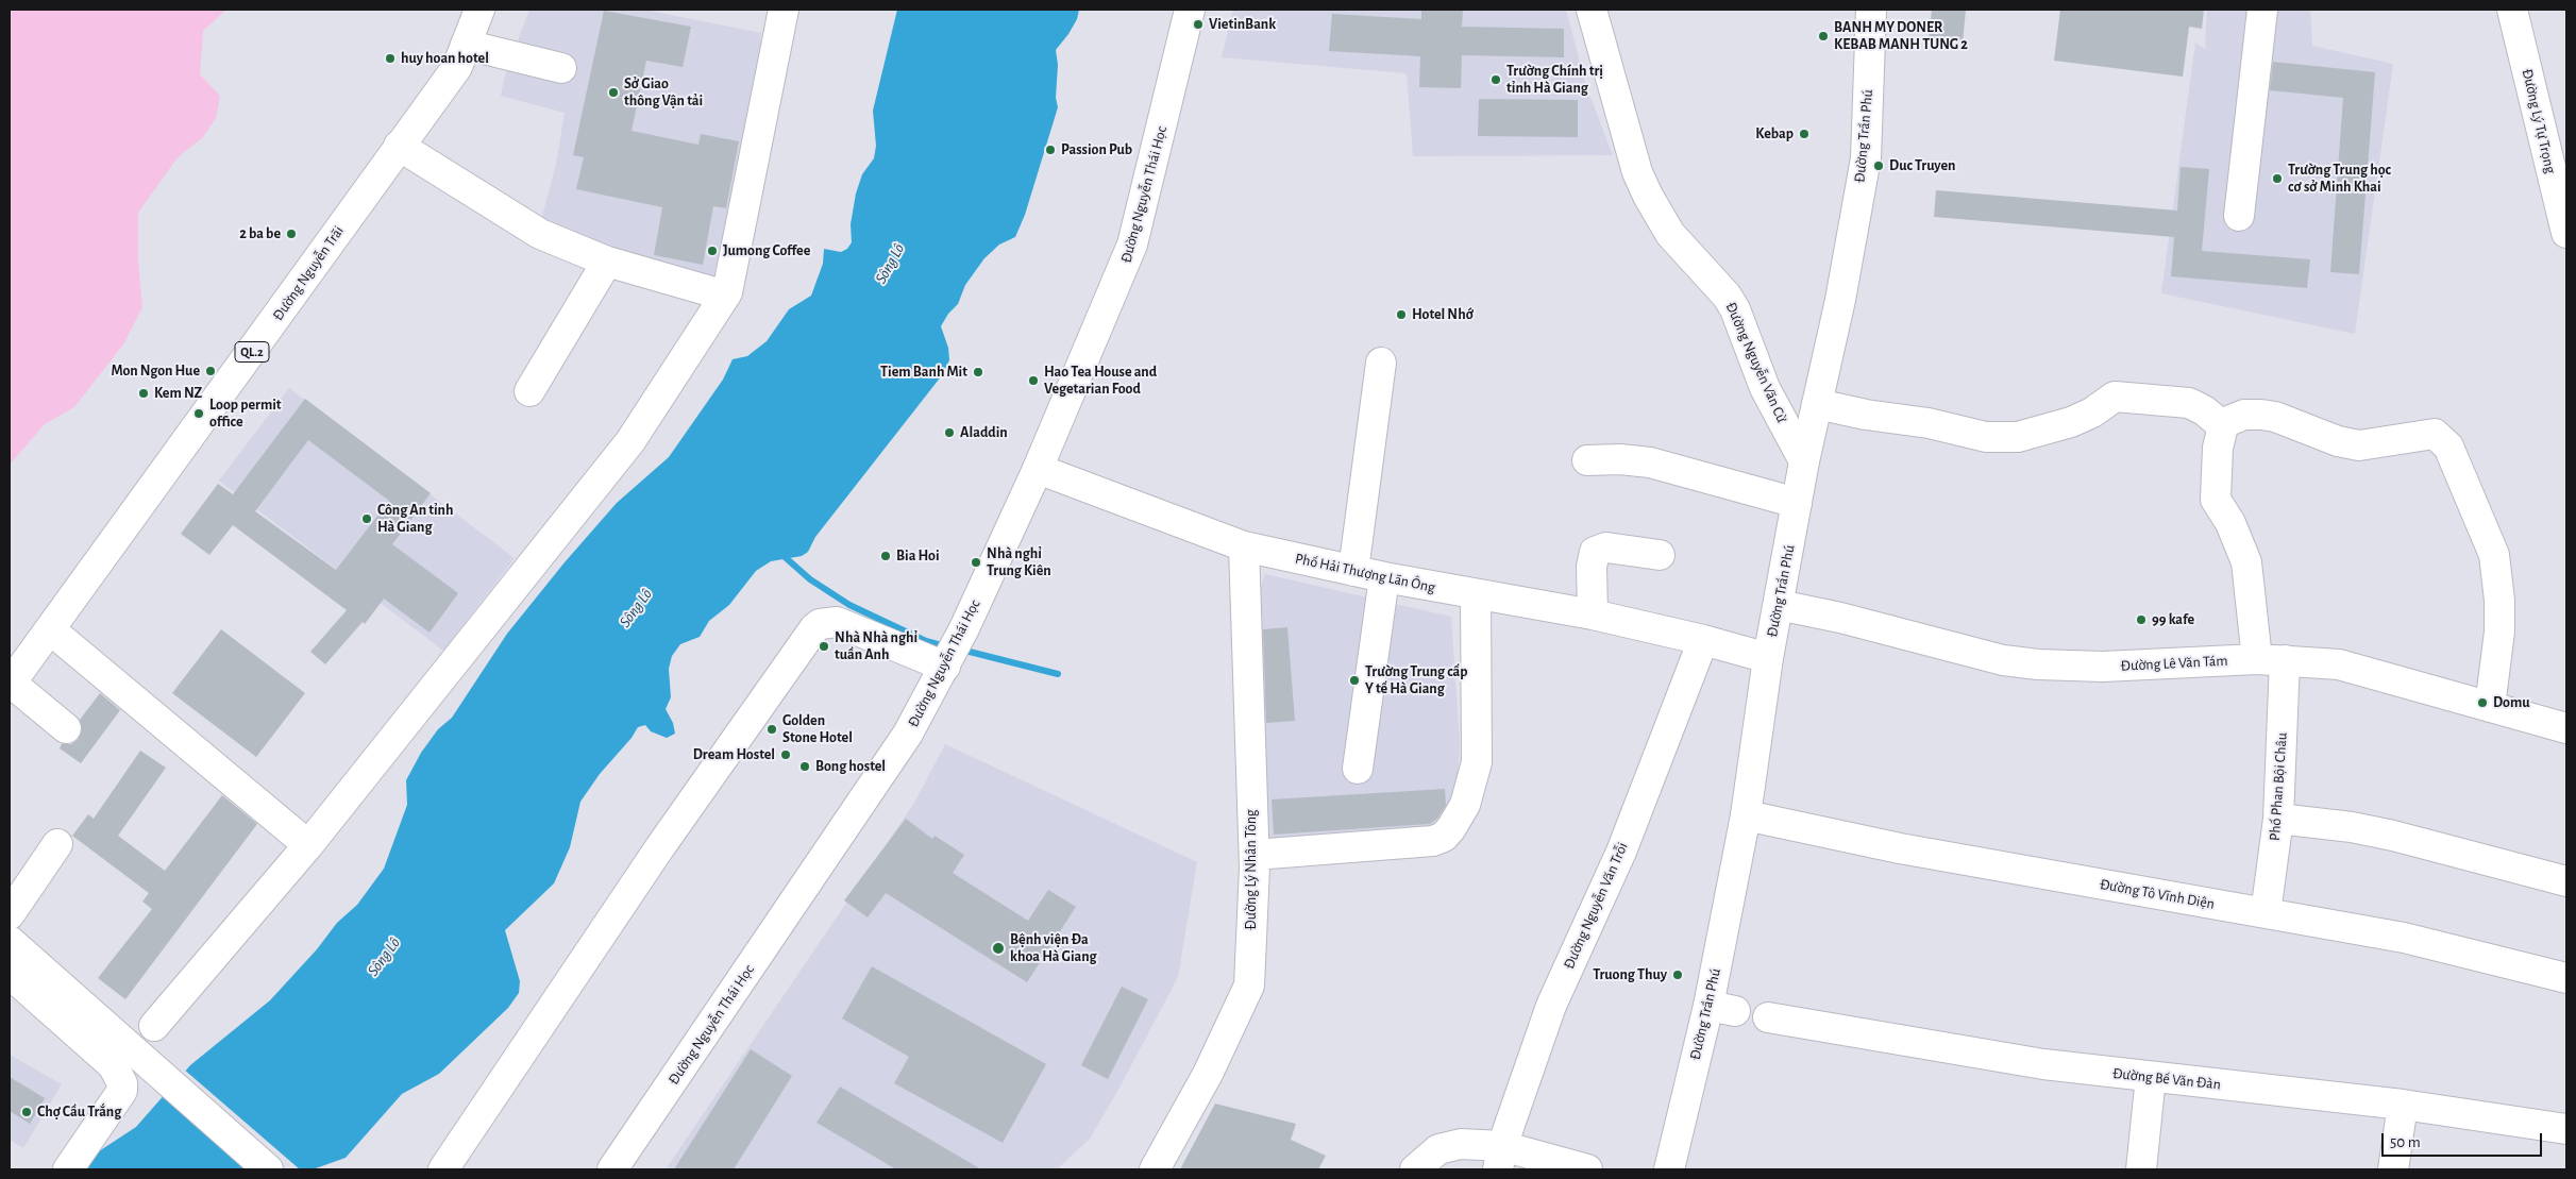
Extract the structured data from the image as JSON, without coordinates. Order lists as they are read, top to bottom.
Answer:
{
  "streets": {
    "street": [
      "Đường Lý Tự Trọng",
      "Đường Trần Phú",
      "Đường Nguyễn Thái Học",
      "Đường Nguyễn Trãi",
      "QL.2",
      "Đường Nguyễn Văn Cừ",
      "Phố Hải Thượng Lãn Ông",
      "Đường Lê Văn Tám",
      "Phố Phan Bội Châu",
      "Đường Lý Nhân Tông",
      "Đường Tô Vĩnh Diện",
      "Đường Nguyễn Văn Trỗi",
      "Đường Bế Văn Đàn"
    ]
  },
  "crossings": [
    ["Đường Trần Phú", "Đường Nguyễn Văn Cừ"],
    ["Đường Trần Phú", "Đường Lê Văn Tám"],
    ["Đường Trần Phú", "Đường Tô Vĩnh Diện"],
    ["Đường Nguyễn Thái Học", "Phố Hải Thượng Lãn Ông"],
    ["Phố Hải Thượng Lãn Ông", "Đường Lý Nhân Tông"],
    ["Phố Hải Thượng Lãn Ông", "Đường Nguyễn Văn Trỗi"],
    ["Đường Lê Văn Tám", "Phố Phan Bội Châu"],
    ["Phố Phan Bội Châu", "Đường Tô Vĩnh Diện"]
  ],
  "water": ["Sông Lô"],
  "places": [
    "VietinBank",
    "BANH MY DONER KEBAB MANH TUNG 2",
    "huy hoan hotel",
    "Trường Chính trị tỉnh Hà Giang",
    "Sở Giao thông Vận tải",
    "Kebap",
    "Passion Pub",
    "Duc Truyen",
    "Trường Trung học cơ sở Minh Khai",
    "2 ba be",
    "Jumong Coffee",
    "Hotel Nhớ",
    "Mon Ngon Hue",
    "Tiem Banh Mit",
    "Hao Tea House and Vegetarian Food",
    "Kem NZ",
    "Loop permit office",
    "Aladdin",
    "Công An tỉnh Hà Giang",
    "Bia Hoi",
    "Nhà nghỉ Trung Kiên",
    "99 kafe",
    "Nhà Nhà nghỉ tuần Anh",
    "Trường Trung cấp Y tế Hà Giang",
    "Domu",
    "Golden Stone Hotel",
    "Dream Hostel",
    "Bong hostel",
    "Bệnh viện Đa khoa Hà Giang",
    "Truong Thuy",
    "Chợ Cầu Trắng"
  ],
  "scale_bar": "50 m"
}
